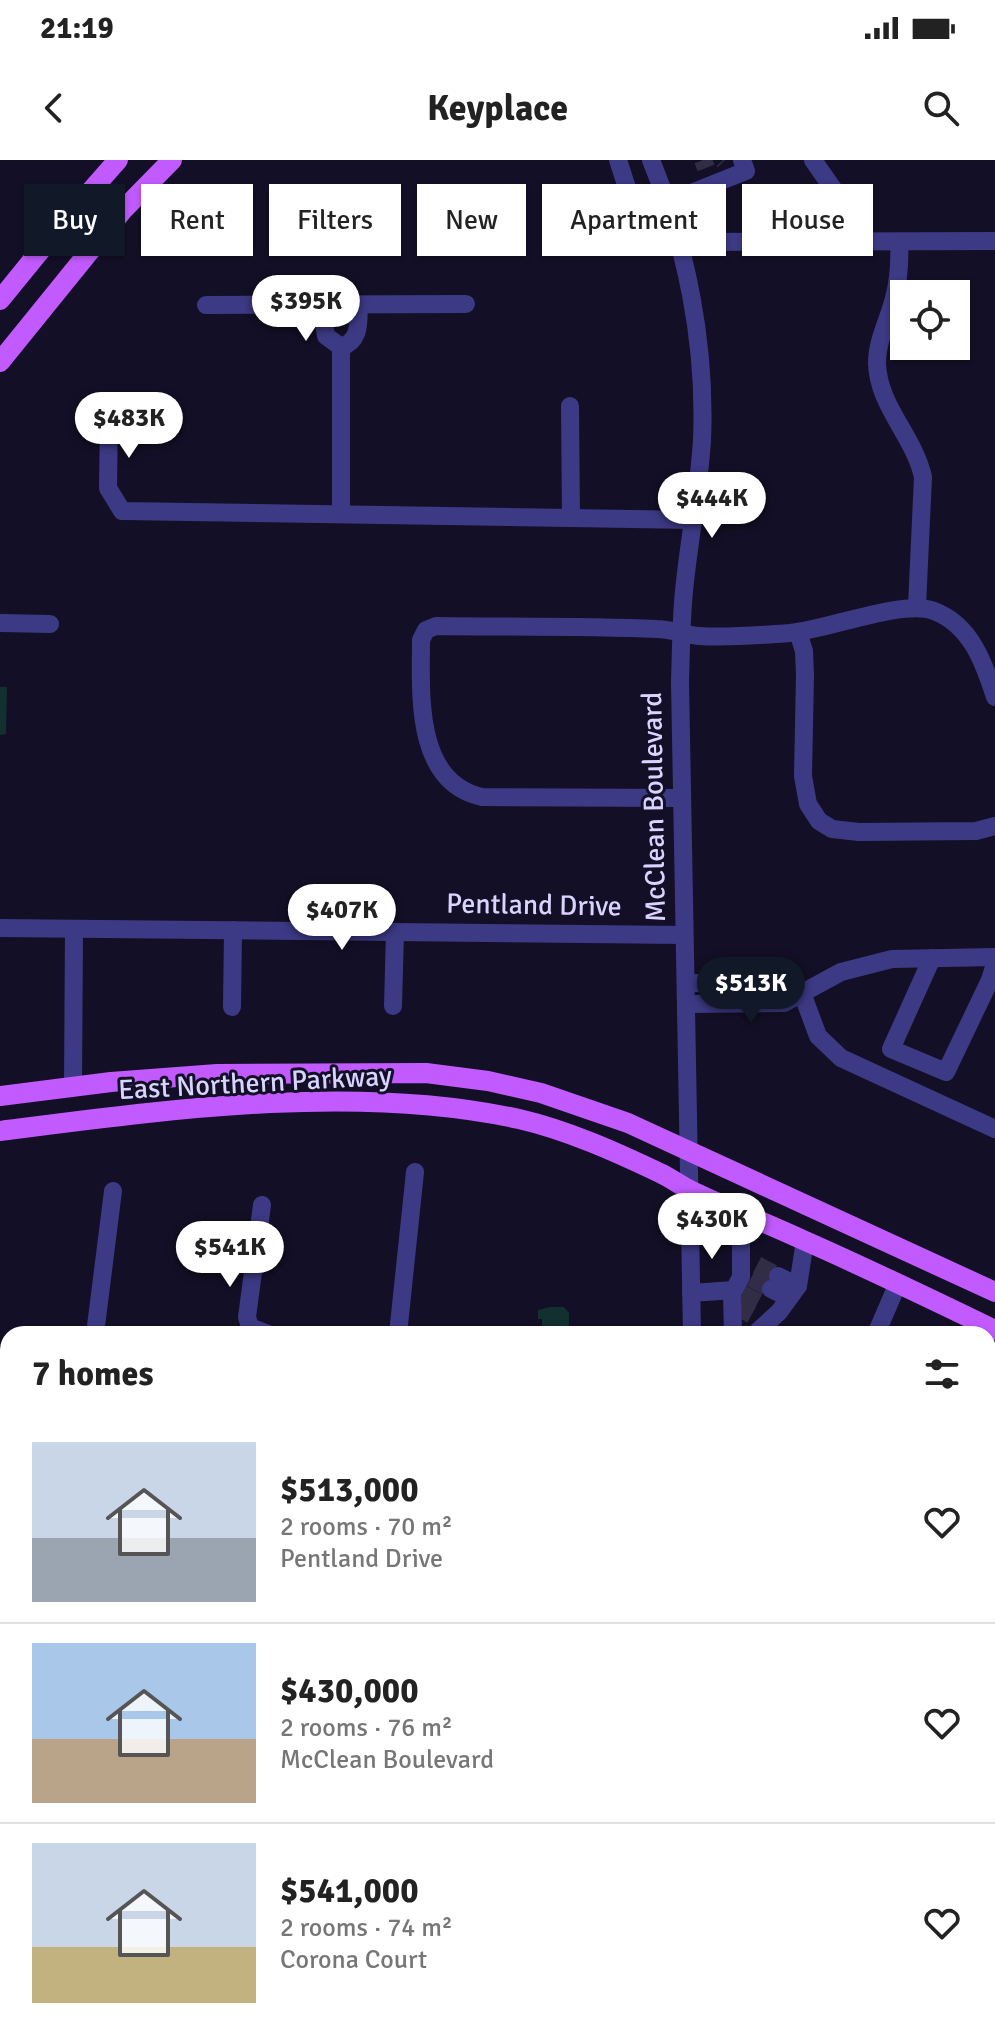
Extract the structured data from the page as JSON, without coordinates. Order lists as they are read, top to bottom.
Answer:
{
  "streets": {
    "main road": ["East Northern Parkway"],
    "street": ["McClean Boulevard", "Pentland Drive"]
  },
  "crossings": [
    ["McClean Boulevard", "Pentland Drive"],
    ["McClean Boulevard", "East Northern Parkway"]
  ],
  "page": {
    "status": "21:19",
    "header": "Keyplace",
    "chip": [
      "Buy",
      "Rent",
      "Filters",
      "New",
      "Apartment",
      "House"
    ],
    "price": [
      "$395K",
      "$483K",
      "$444K",
      "$407K",
      "$513K",
      "$430K",
      "$541K"
    ],
    "heading": "7 homes",
    "list": [
      {
        "name": "$513,000",
        "note": "2 rooms · 70 m² · Pentland Drive"
      },
      {
        "name": "$430,000",
        "note": "2 rooms · 76 m² · McClean Boulevard"
      },
      {
        "name": "$541,000",
        "note": "2 rooms · 74 m² · Corona Court"
      }
    ]
  }
}
